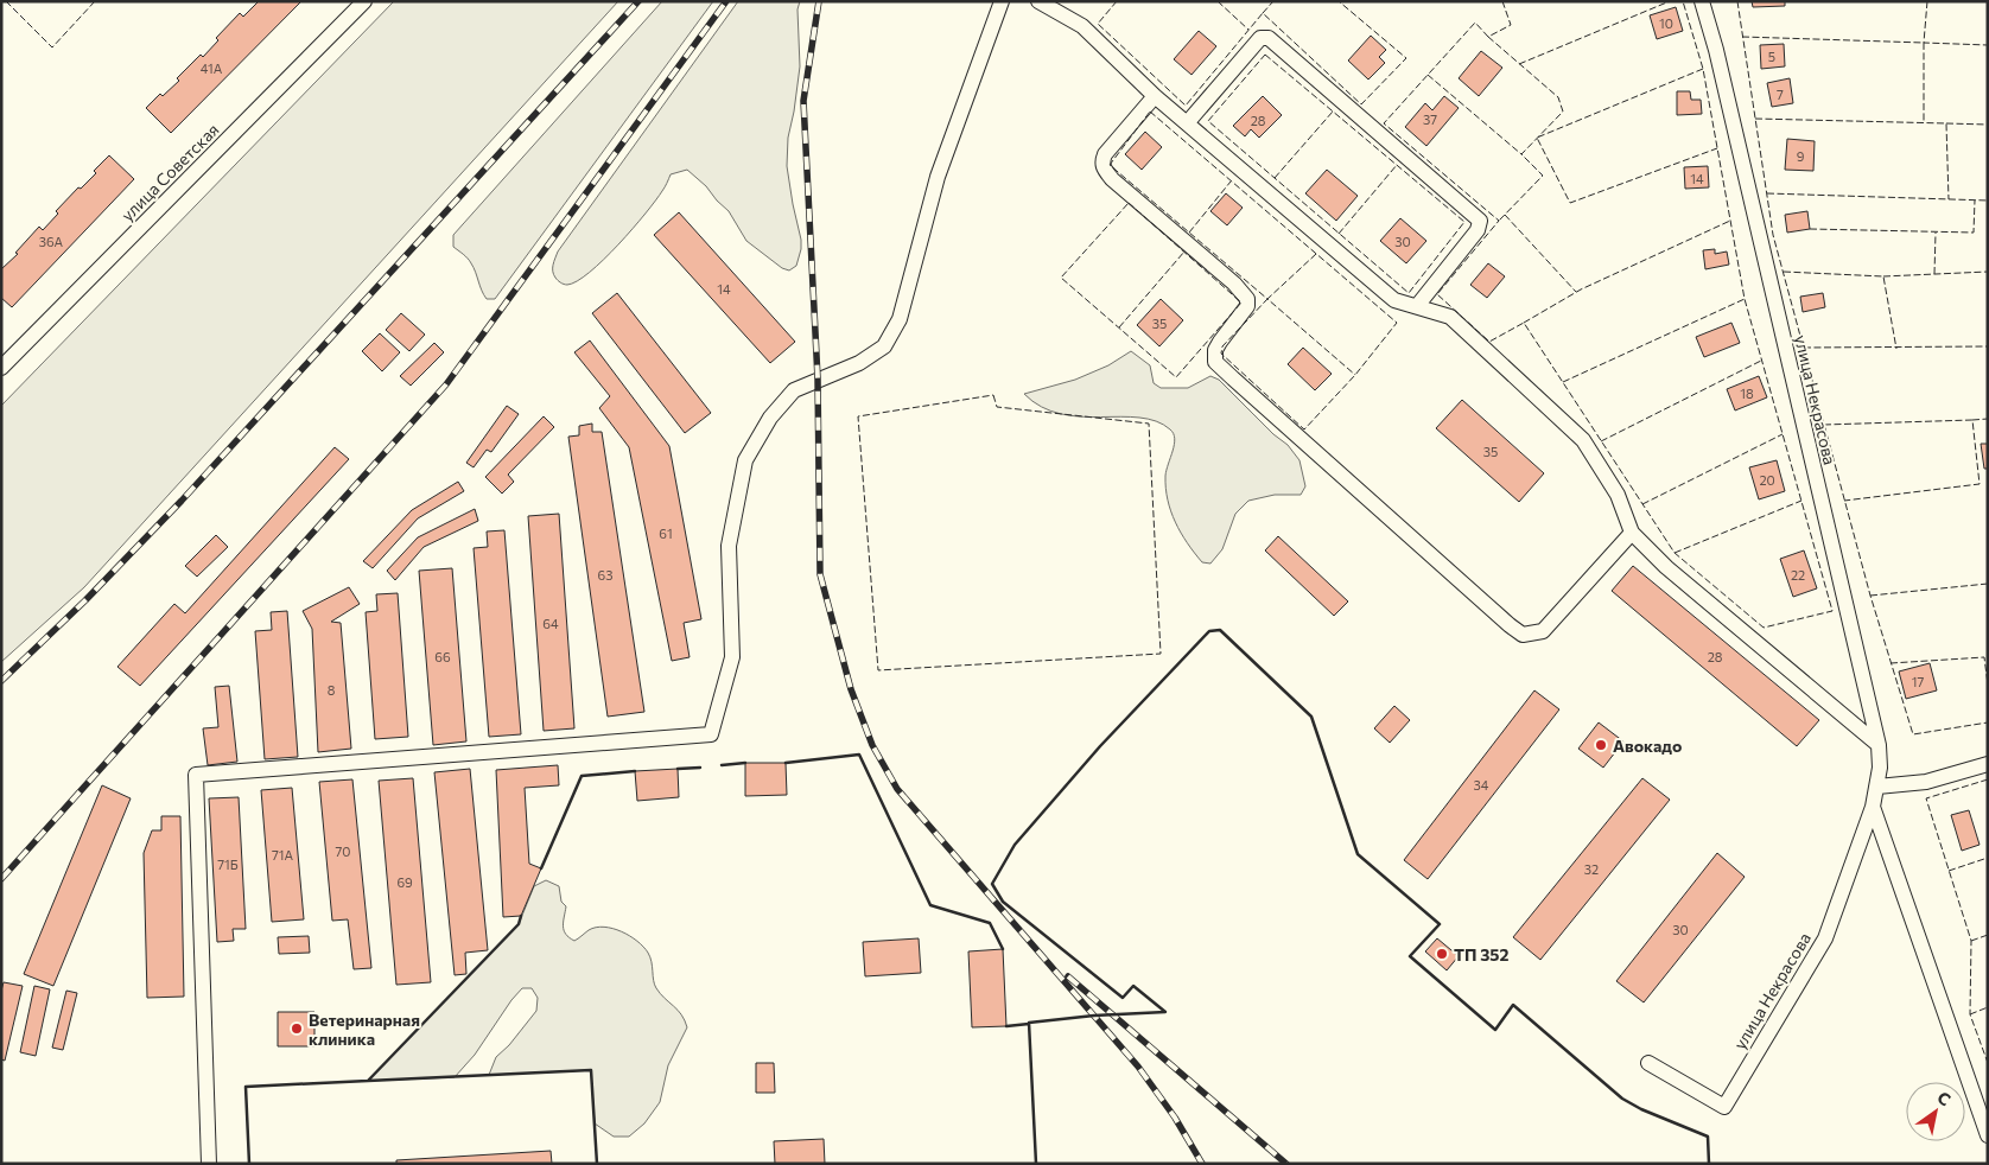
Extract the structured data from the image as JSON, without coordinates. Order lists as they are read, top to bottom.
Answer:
{
  "streets": {
    "street": ["улица Советская", "улица Некрасова"]
  },
  "places": ["Авокадо", "ТП 352", "Ветеринарная клиника"],
  "house_numbers": [
    "10",
    "5",
    "41А",
    "7",
    "37",
    "28",
    "9",
    "14",
    "36А",
    "30",
    "14",
    "35",
    "18",
    "35",
    "20",
    "61",
    "63",
    "22",
    "64",
    "66",
    "28",
    "17",
    "8",
    "34",
    "70",
    "71А",
    "71Б",
    "32",
    "69",
    "30"
  ],
  "north": "top right"
}
